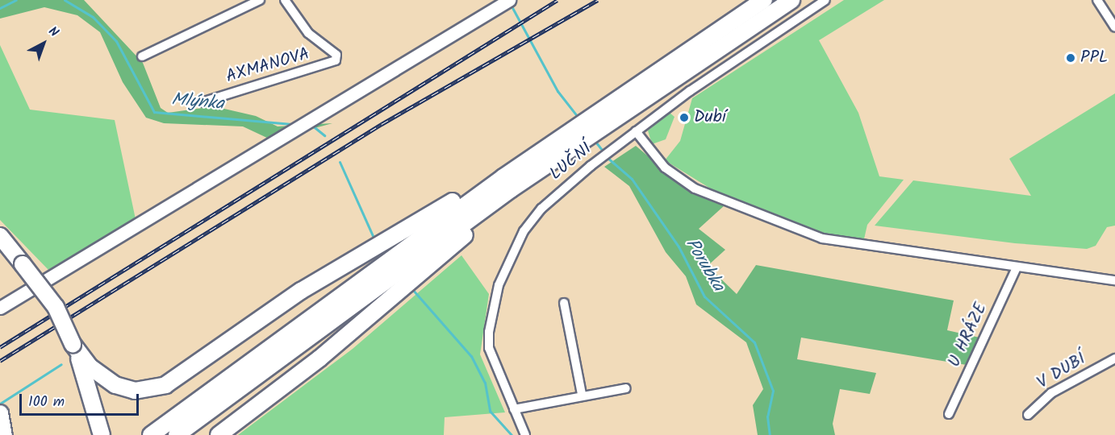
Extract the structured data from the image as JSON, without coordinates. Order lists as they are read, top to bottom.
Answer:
{
  "streets": {
    "street": [
      "AXMANOVA",
      "LUČNÍ",
      "U HRÁZE",
      "V DUBÍ"
    ]
  },
  "water": ["Mlýnka", "Porubka"],
  "places": ["PPL", "Dubí"],
  "scale_bar": "100 m",
  "north": "top right"
}
